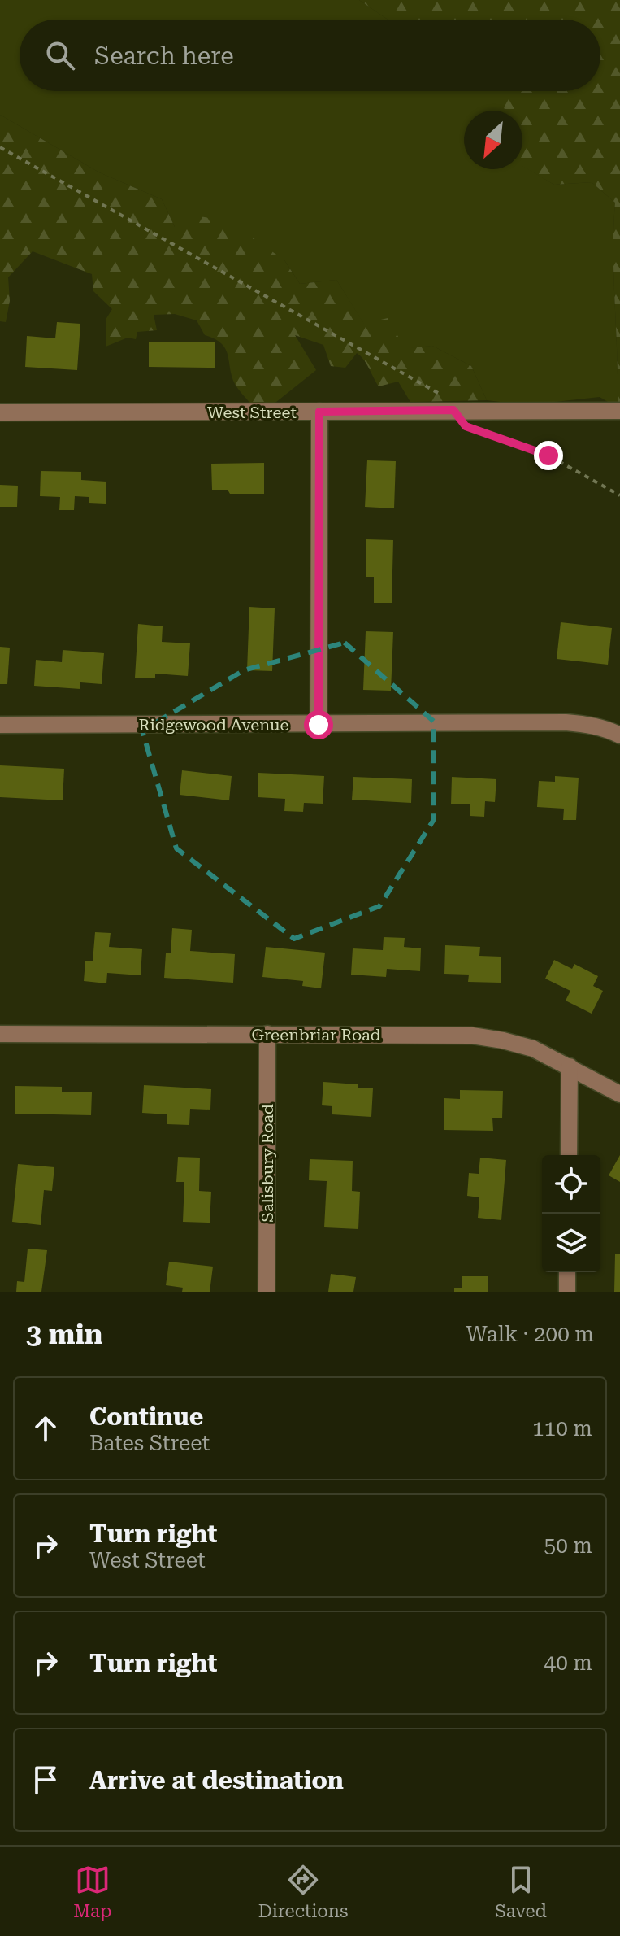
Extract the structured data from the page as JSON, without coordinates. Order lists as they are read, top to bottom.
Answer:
{
  "streets": {
    "street": [
      "West Street",
      "Ridgewood Avenue",
      "Greenbriar Road",
      "Salisbury Road"
    ]
  },
  "crossings": [
    ["Greenbriar Road", "Salisbury Road"]
  ],
  "north": "bottom left",
  "page": {
    "search": "Search here",
    "heading": ["3 min", "Walk · 200 m"],
    "list": [
      ["Continue", "Bates Street", "110 m"],
      ["Turn right", "West Street", "50 m"],
      ["Turn right", "40 m"],
      "Arrive at destination"
    ],
    "nav": ["Map", "Directions", "Saved"]
  }
}
